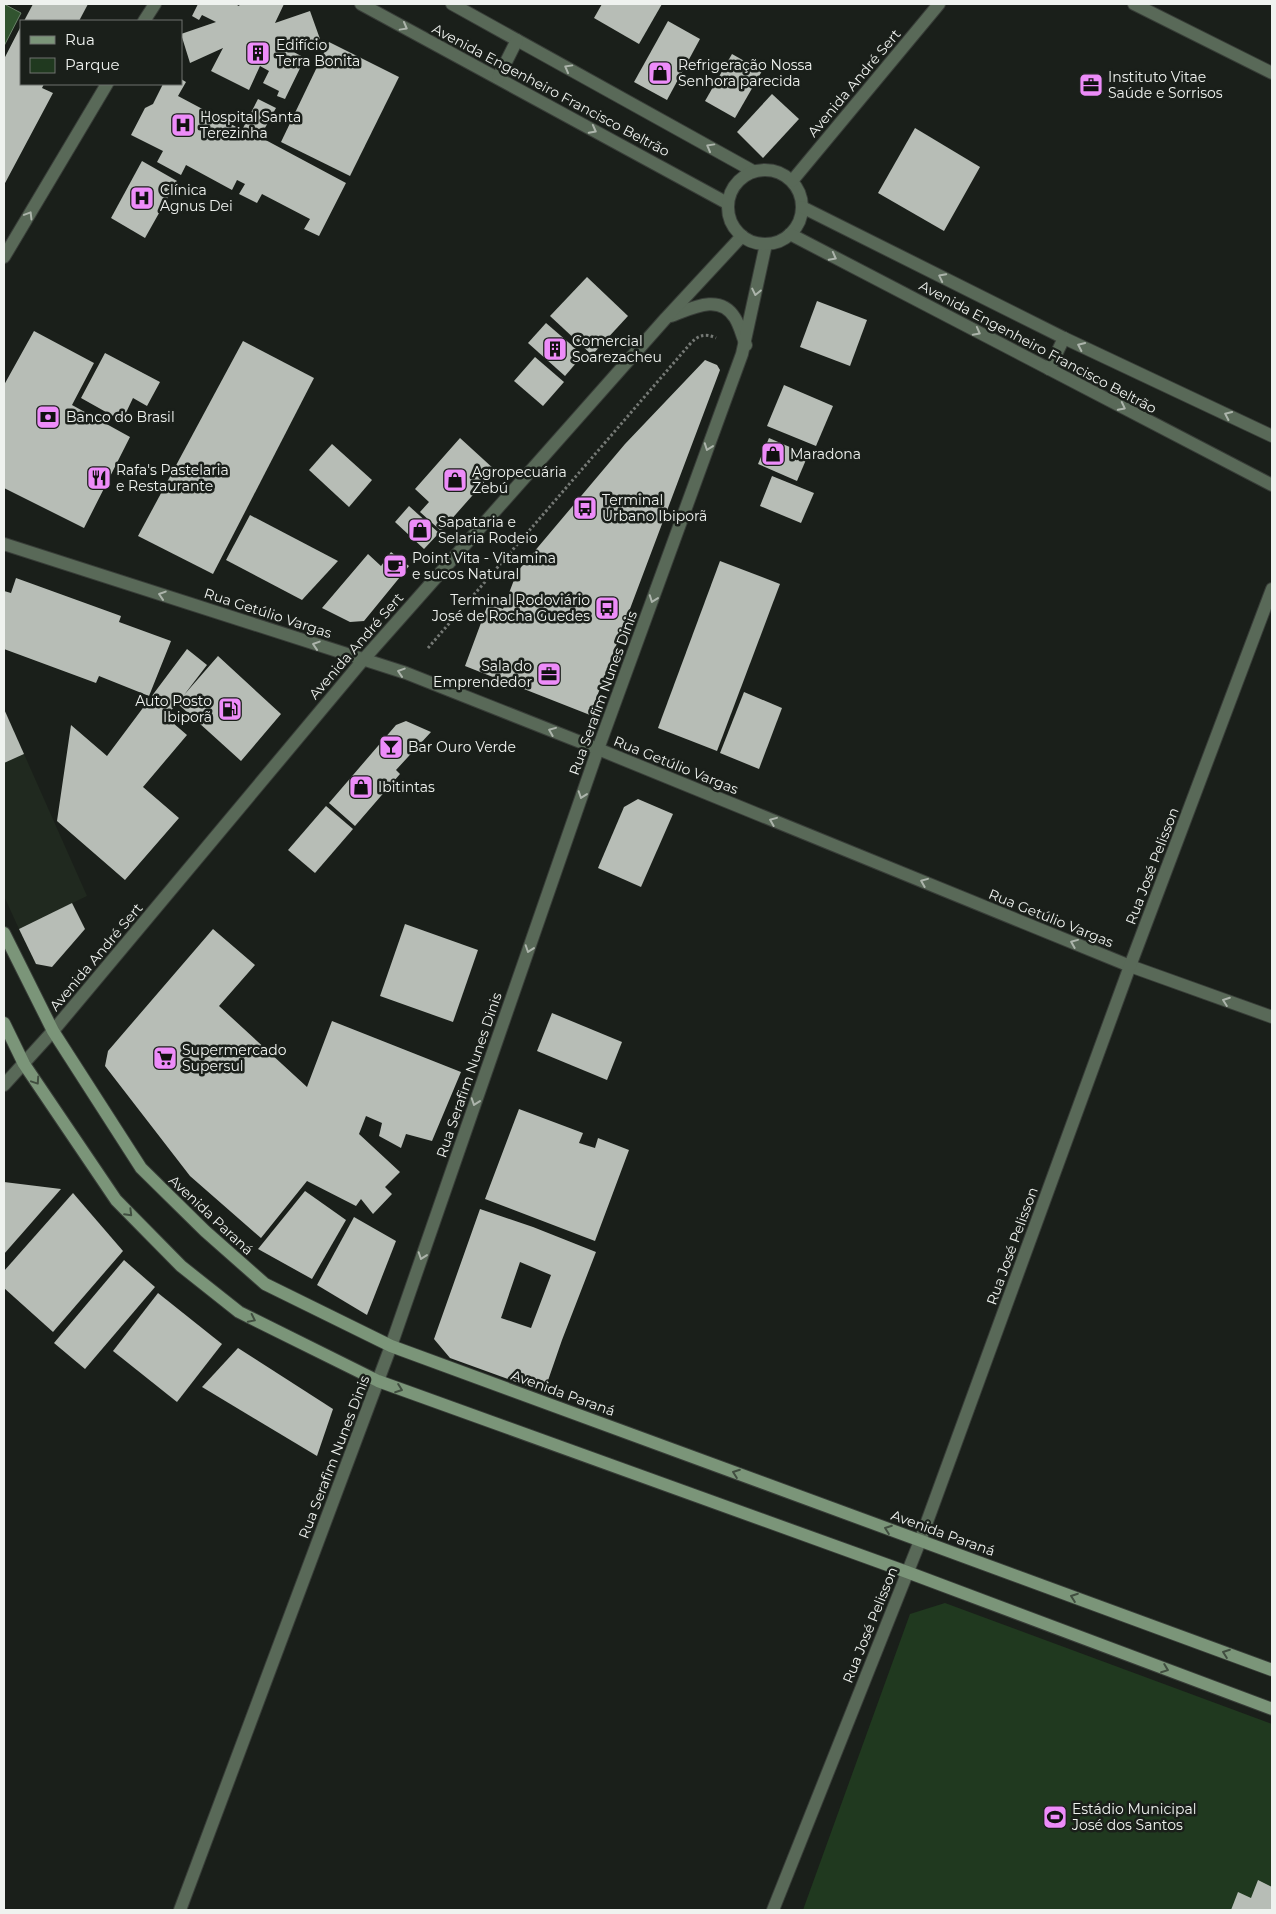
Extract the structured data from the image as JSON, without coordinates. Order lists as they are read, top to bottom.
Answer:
{
  "streets": {
    "main road": ["Avenida Paraná"],
    "street": [
      "Avenida André Sert",
      "Avenida Engenheiro Francisco Beltrão",
      "Rua Getúlio Vargas",
      "Rua Serafim Nunes Dinis",
      "Rua José Pelisson"
    ]
  },
  "crossings": [
    ["Avenida André Sert", "Avenida Engenheiro Francisco Beltrão"],
    ["Avenida André Sert", "Rua Getúlio Vargas"],
    ["Avenida André Sert", "Rua Serafim Nunes Dinis"],
    ["Avenida André Sert", "Avenida Paraná"],
    ["Avenida Engenheiro Francisco Beltrão", "Rua Serafim Nunes Dinis"],
    ["Rua Getúlio Vargas", "Rua Serafim Nunes Dinis"],
    ["Rua Getúlio Vargas", "Rua José Pelisson"],
    ["Rua Serafim Nunes Dinis", "Avenida Paraná"],
    ["Rua José Pelisson", "Avenida Paraná"]
  ],
  "one_way": ["Rua Getúlio Vargas", "Rua Serafim Nunes Dinis"],
  "places": {
    "building": ["Edifício Terra Bonita", "Comercial Soarezacheu"],
    "shop": [
      "Refrigeração Nossa Senhora parecida",
      "Maradona",
      "Agropecuária Zebú",
      "Sapataria e Selaria Rodeio",
      "Ibitintas"
    ],
    "office": ["Instituto Vitae Saúde e Sorrisos", "Sala do Emprendedor"],
    "hospital": ["Hospital Santa Terezinha", "Clínica Agnus Dei"],
    "bank": ["Banco do Brasil"],
    "restaurant": ["Rafa's Pastelaria e Restaurante"],
    "bus stop": ["Terminal Urbano Ibiporã", "Terminal Rodoviário José de Rocha Guedes"],
    "cafe": ["Point Vita - Vitamina e sucos Natural"],
    "fuel station": ["Auto Posto Ibiporã"],
    "bar": ["Bar Ouro Verde"],
    "supermarket": ["Supermercado Supersul"],
    "sports": ["Estádio Municipal José dos Santos"]
  },
  "legend": ["Rua", "Parque"]
}
